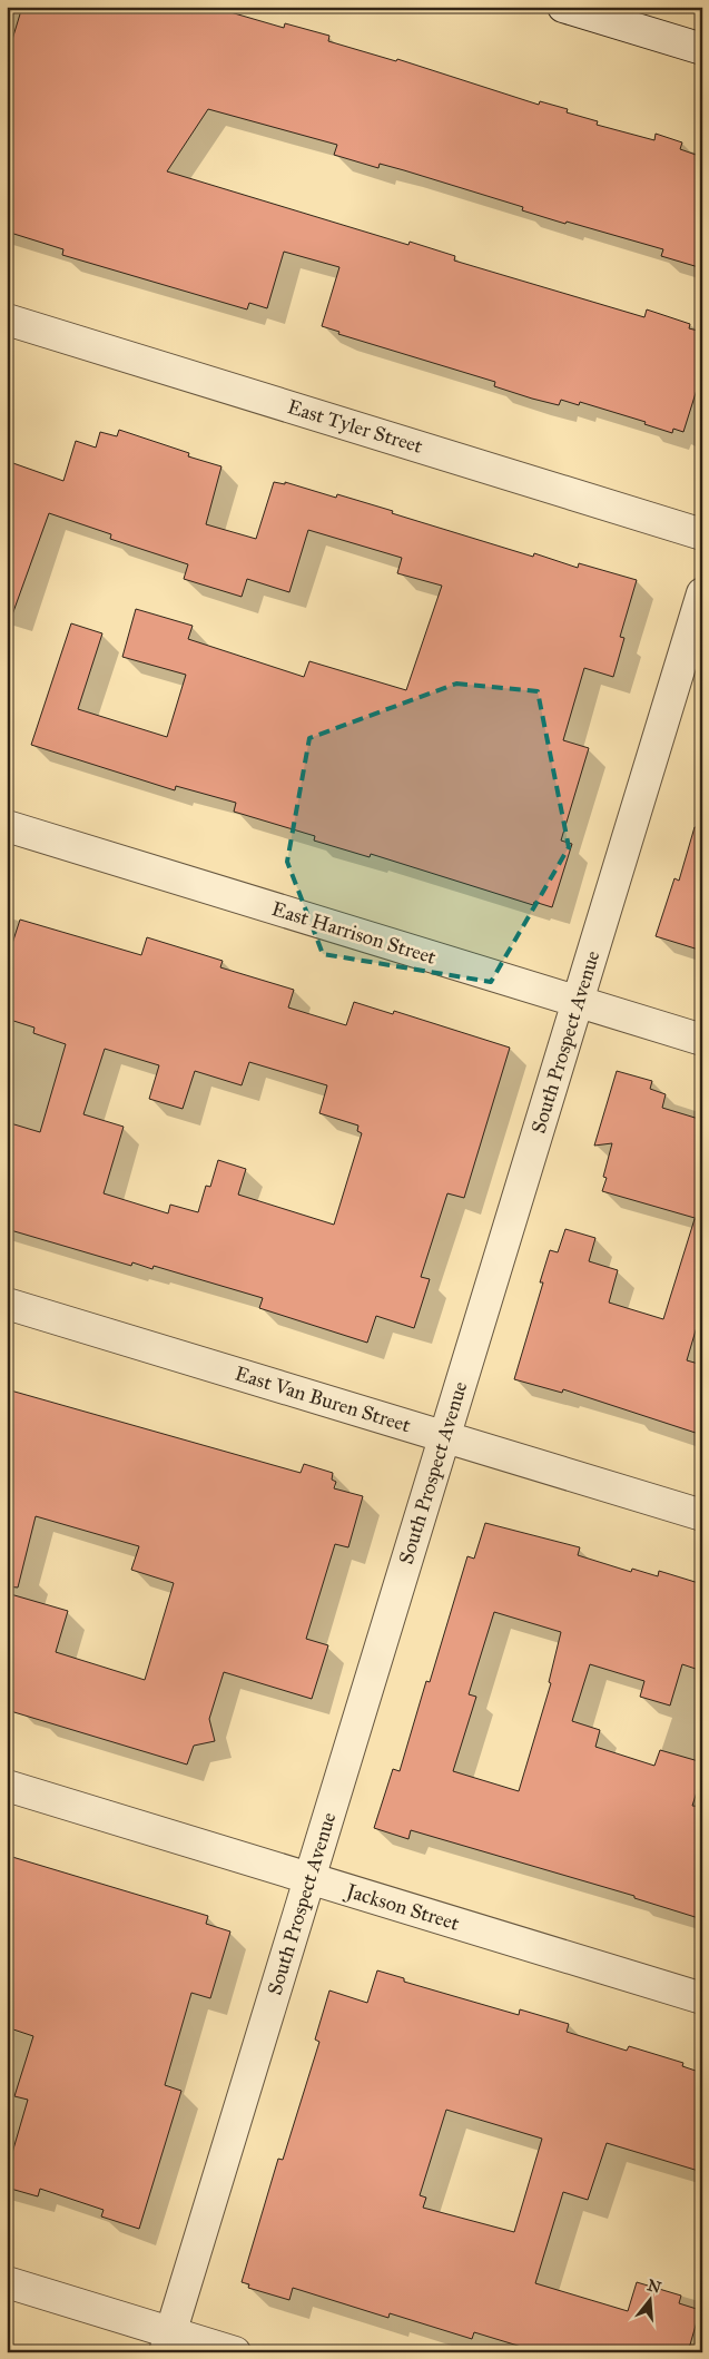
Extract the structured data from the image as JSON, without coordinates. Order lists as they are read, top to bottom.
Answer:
{
  "streets": {
    "street": [
      "East Tyler Street",
      "East Harrison Street",
      "South Prospect Avenue",
      "East Van Buren Street",
      "Jackson Street"
    ]
  },
  "crossings": [
    ["East Harrison Street", "South Prospect Avenue"],
    ["South Prospect Avenue", "East Van Buren Street"],
    ["South Prospect Avenue", "Jackson Street"]
  ],
  "north": "top"
}
